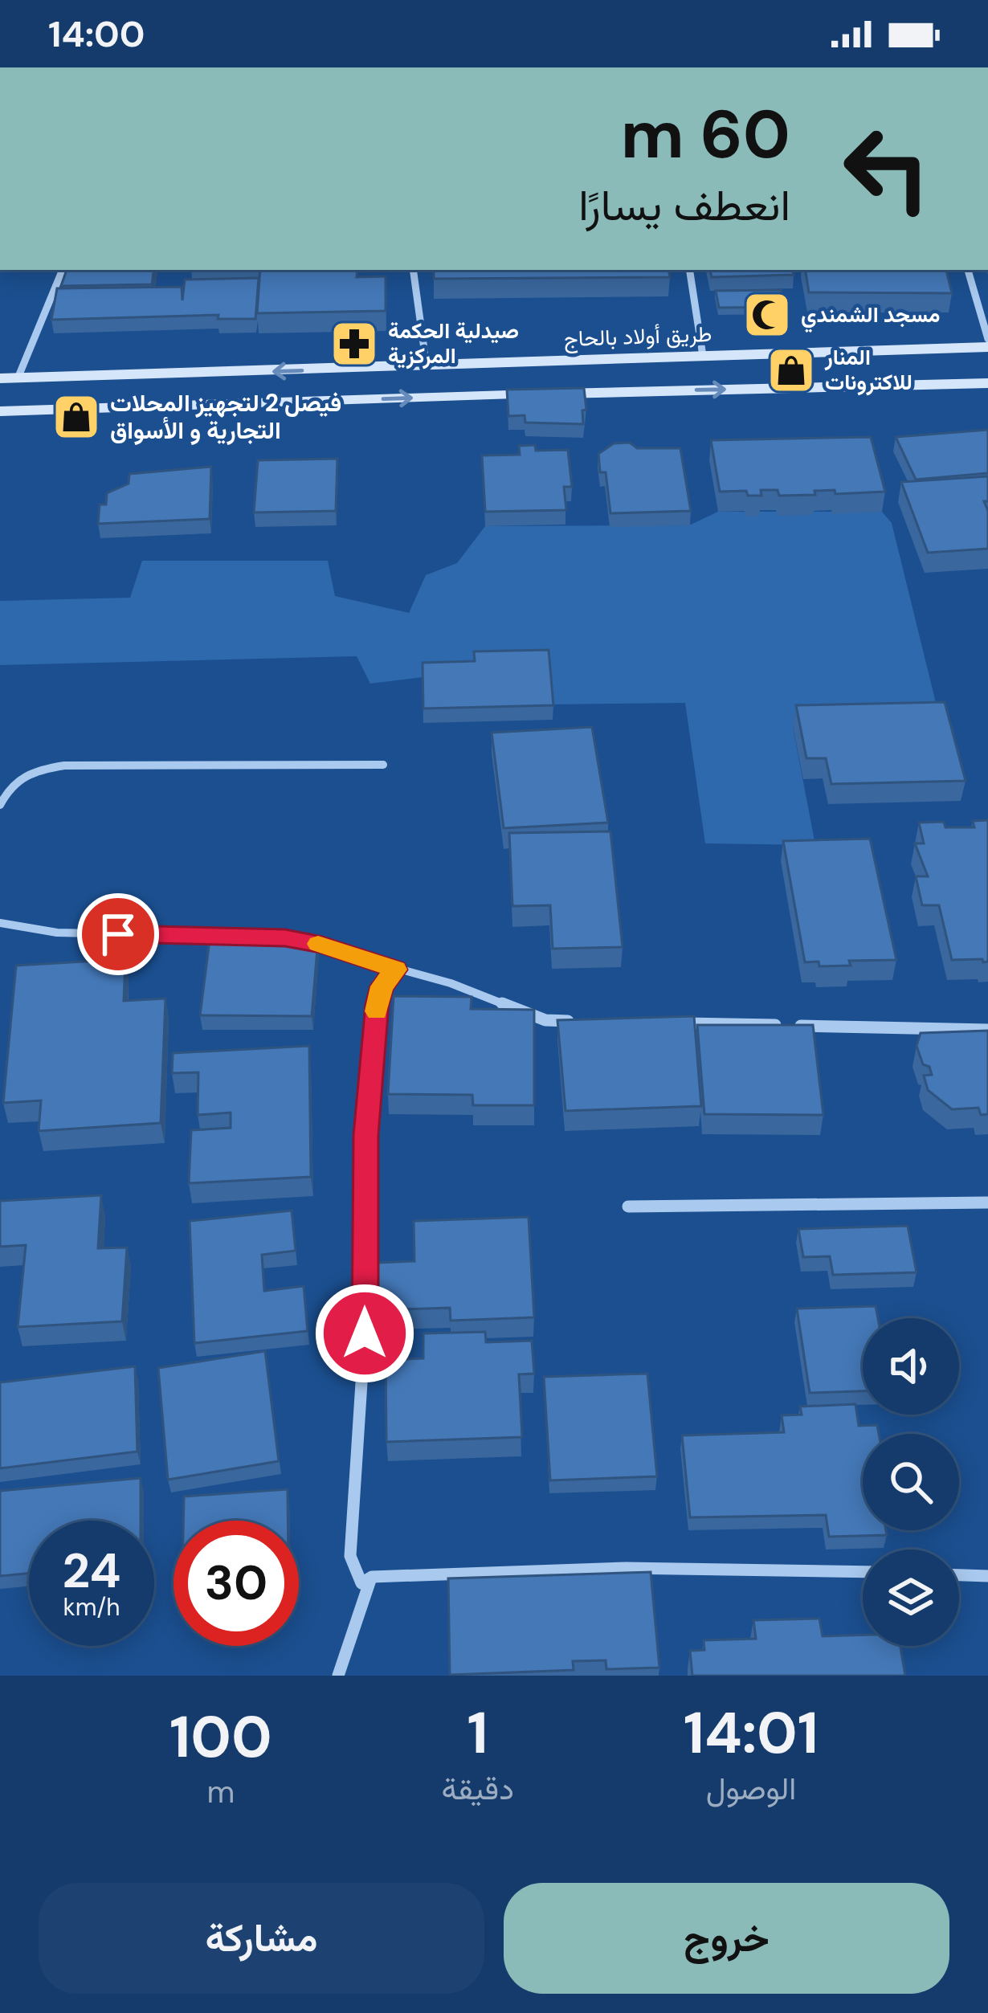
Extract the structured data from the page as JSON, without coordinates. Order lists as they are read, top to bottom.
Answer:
{
  "streets": {
    "main road": ["طريق أولاد بالحاج"]
  },
  "places": {
    "mosque": ["مسجد الشمندي"],
    "pharmacy": ["صيدلية الحكمة المركزية"],
    "shop": ["المنار للاكترونات", "فيصل 2 لتجهيز المحلات التجارية و الأسواق"]
  },
  "page": {
    "status": "14:00",
    "turn": ["60 m", "انعطف يسارًا"],
    "speed": "24 km/h",
    "limit": "30",
    "eta": [
      "14:01",
      "الوصول",
      "1",
      "دقيقة",
      "100",
      "m"
    ],
    "buttons": ["خروج", "مشاركة"]
  }
}
